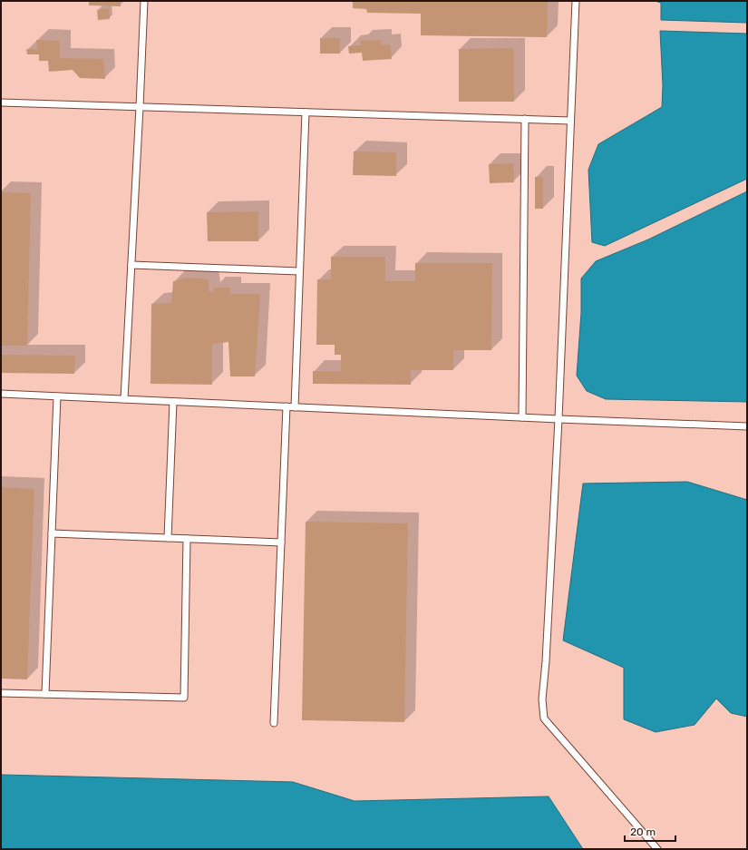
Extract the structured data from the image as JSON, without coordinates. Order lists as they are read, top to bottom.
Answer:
{
  "scale_bar": "20 m"
}
